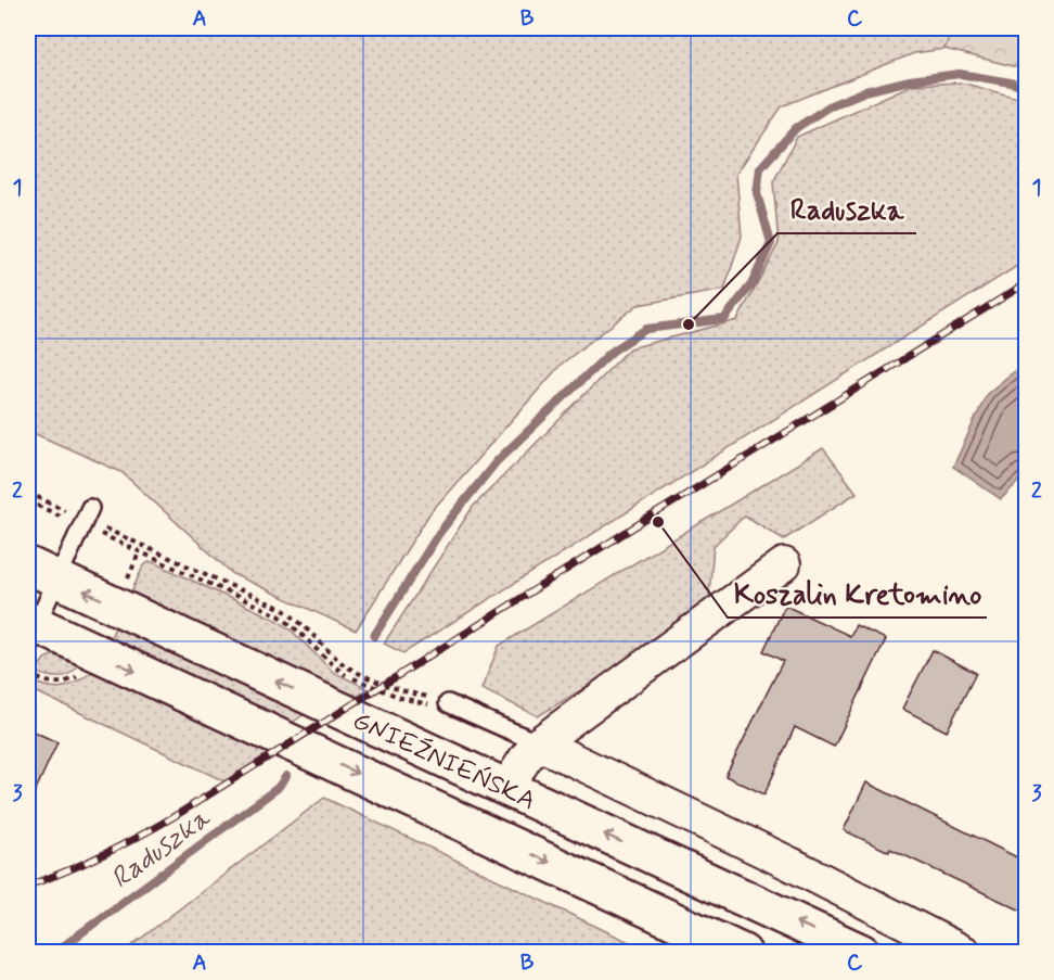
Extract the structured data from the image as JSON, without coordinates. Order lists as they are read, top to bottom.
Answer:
{
  "streets": {
    "main road": ["GNIEŹNIEŃSKA"]
  },
  "water": ["Raduszka"],
  "places": ["Raduszka", "Koszalin Kretomino"],
  "grid": {
    "columns": ["A", "B", "C"],
    "rows": ["1", "2", "3"]
  }
}
